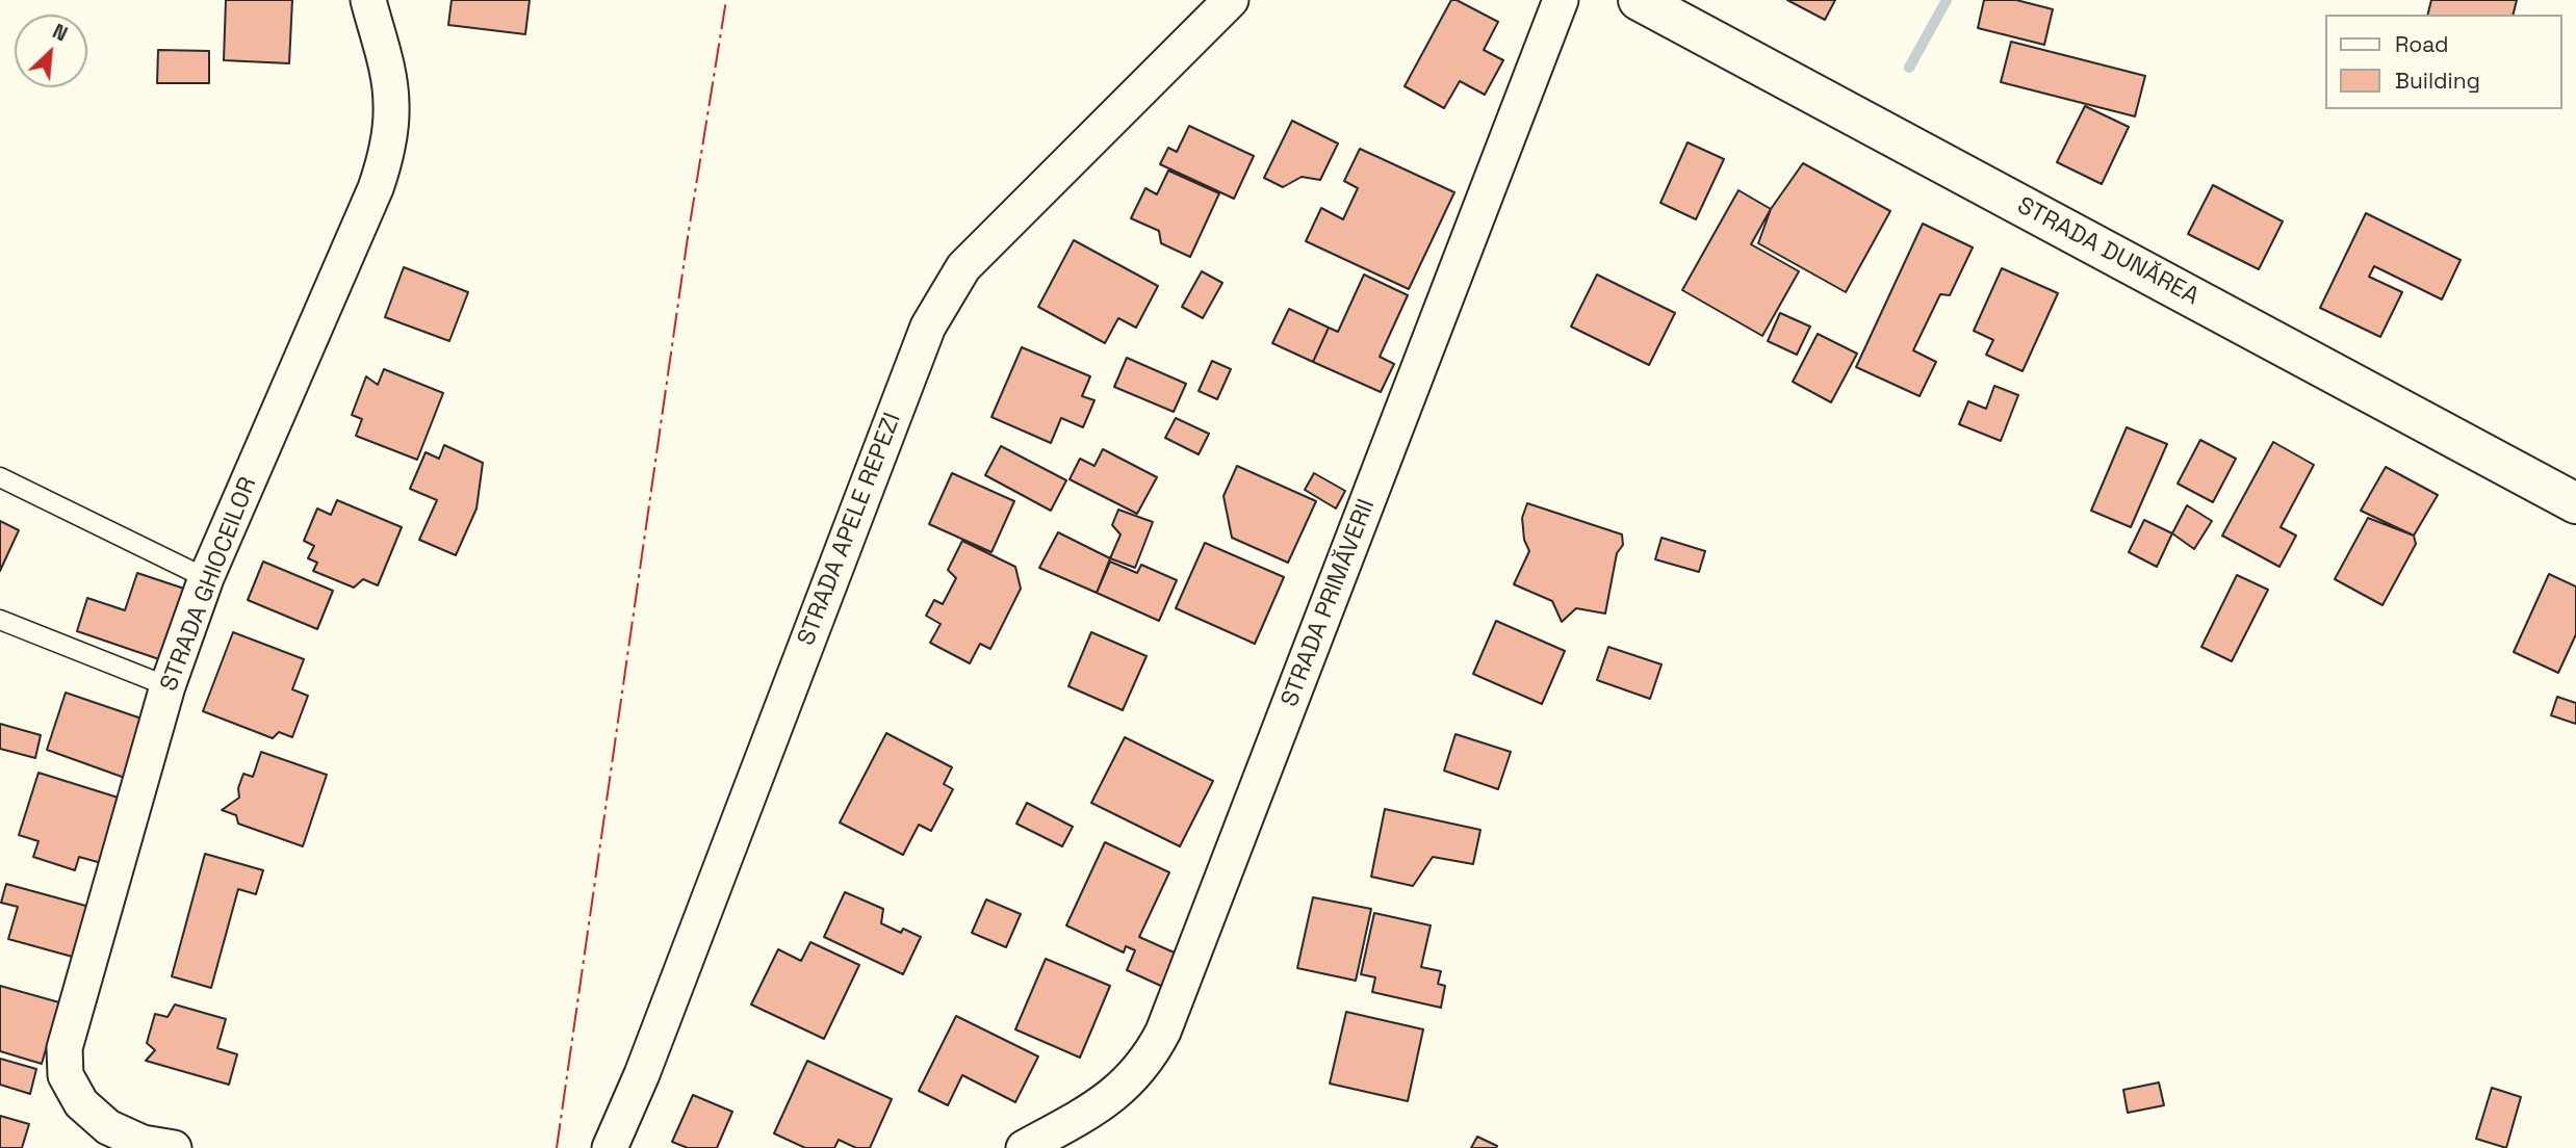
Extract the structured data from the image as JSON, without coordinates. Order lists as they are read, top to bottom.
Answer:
{
  "streets": {
    "street": [
      "STRADA DUNĂREA",
      "STRADA APELE REPEZI",
      "STRADA GHIOCEILOR",
      "STRADA PRIMĂVERII"
    ]
  },
  "legend": ["Road", "Building"],
  "north": "top right"
}
